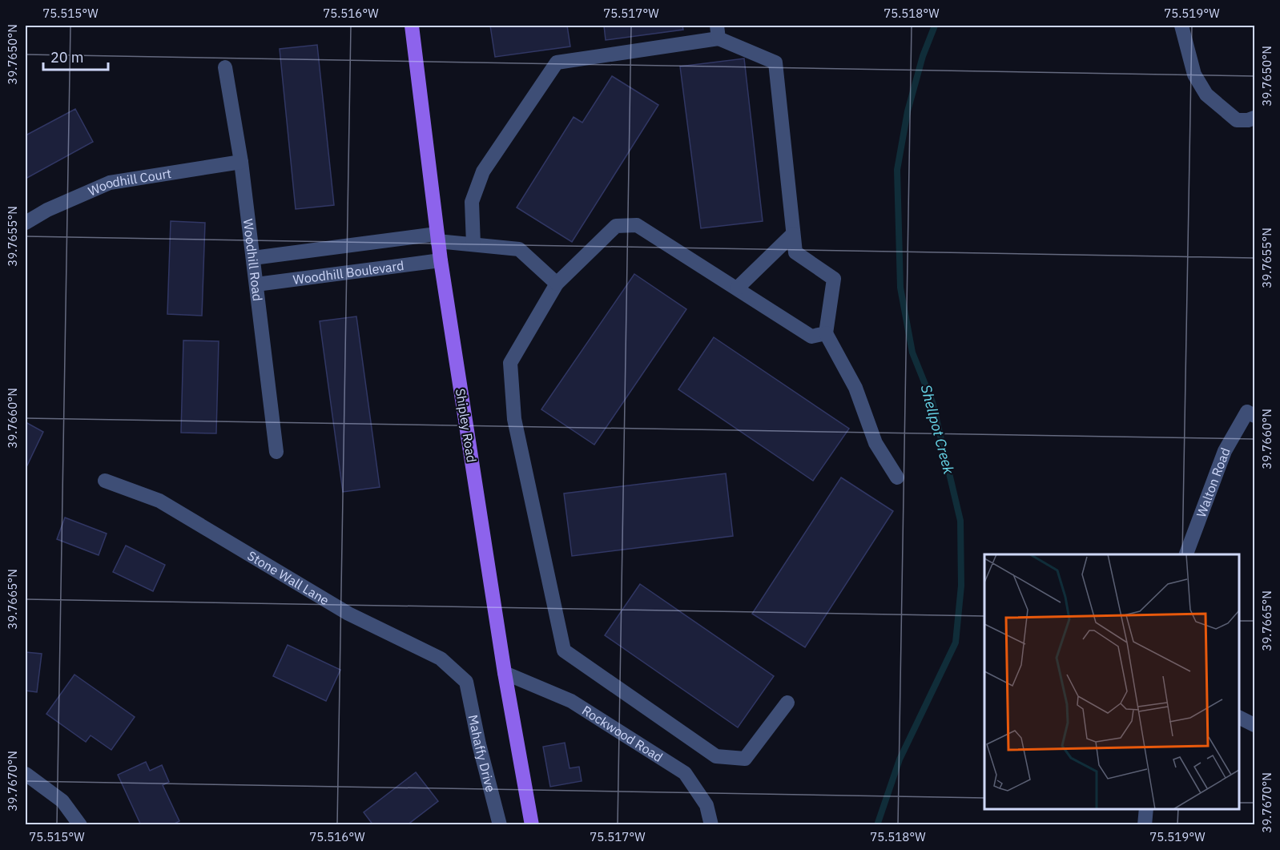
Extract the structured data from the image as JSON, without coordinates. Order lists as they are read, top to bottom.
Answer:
{
  "streets": {
    "main road": ["Shipley Road"],
    "street": [
      "Woodhill Court",
      "Woodhill Road",
      "Woodhill Boulevard",
      "Walton Road",
      "Stone Wall Lane",
      "Rockwood Road",
      "Mahaffy Drive"
    ]
  },
  "crossings": [
    ["Woodhill Court", "Woodhill Road"],
    ["Woodhill Road", "Woodhill Boulevard"],
    ["Woodhill Boulevard", "Shipley Road"],
    ["Shipley Road", "Rockwood Road"],
    ["Stone Wall Lane", "Mahaffy Drive"]
  ],
  "water": ["Shellpot Creek"],
  "scale_bar": "20 m",
  "coordinates": [
    "75.515°W",
    "75.516°W",
    "75.517°W",
    "75.518°W",
    "75.519°W",
    "39.7650°N",
    "39.7655°N",
    "39.7660°N",
    "39.7665°N",
    "39.7670°N"
  ]
}
